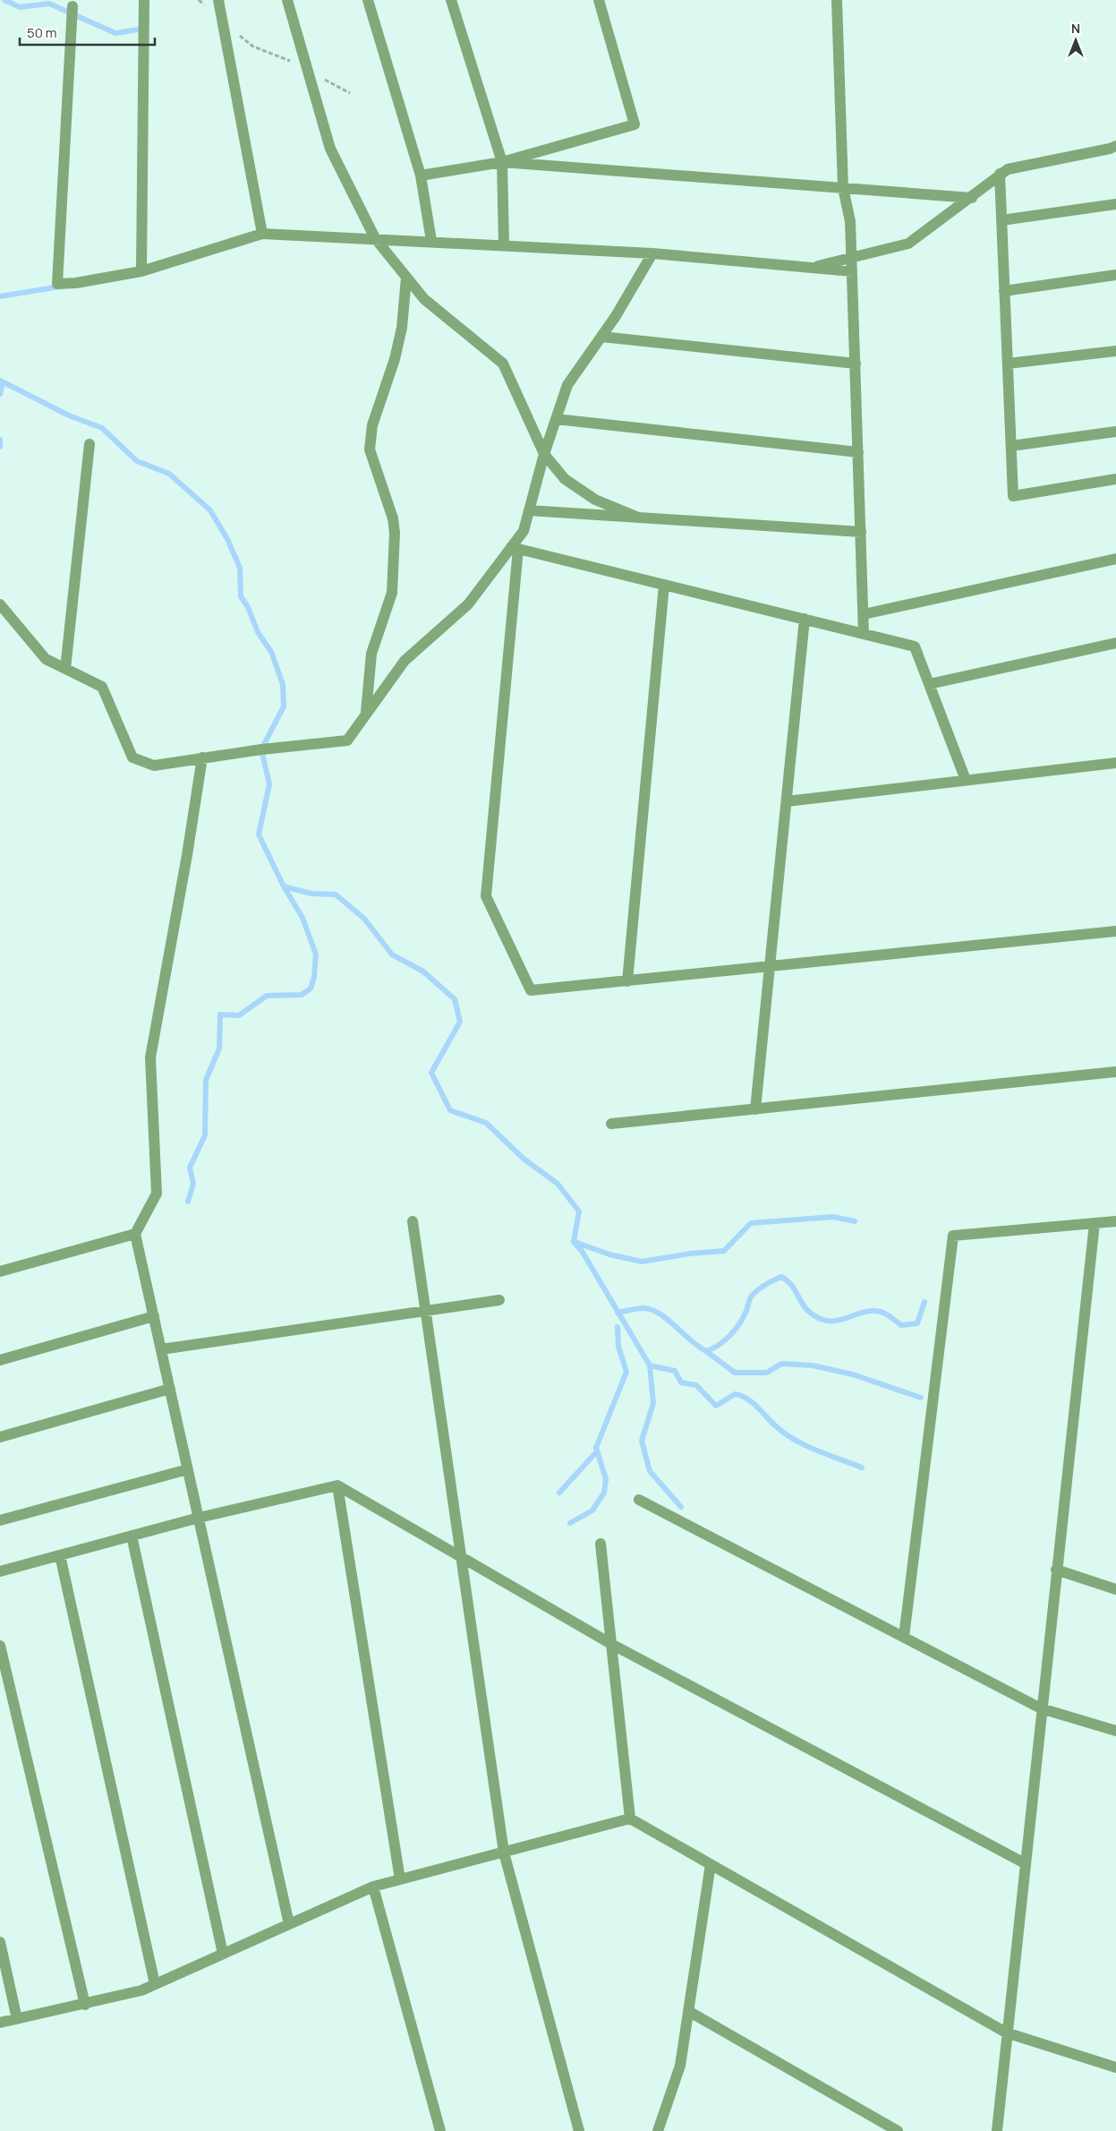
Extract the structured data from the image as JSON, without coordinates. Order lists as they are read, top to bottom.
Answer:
{
  "scale_bar": "50 m",
  "north": "top"
}
